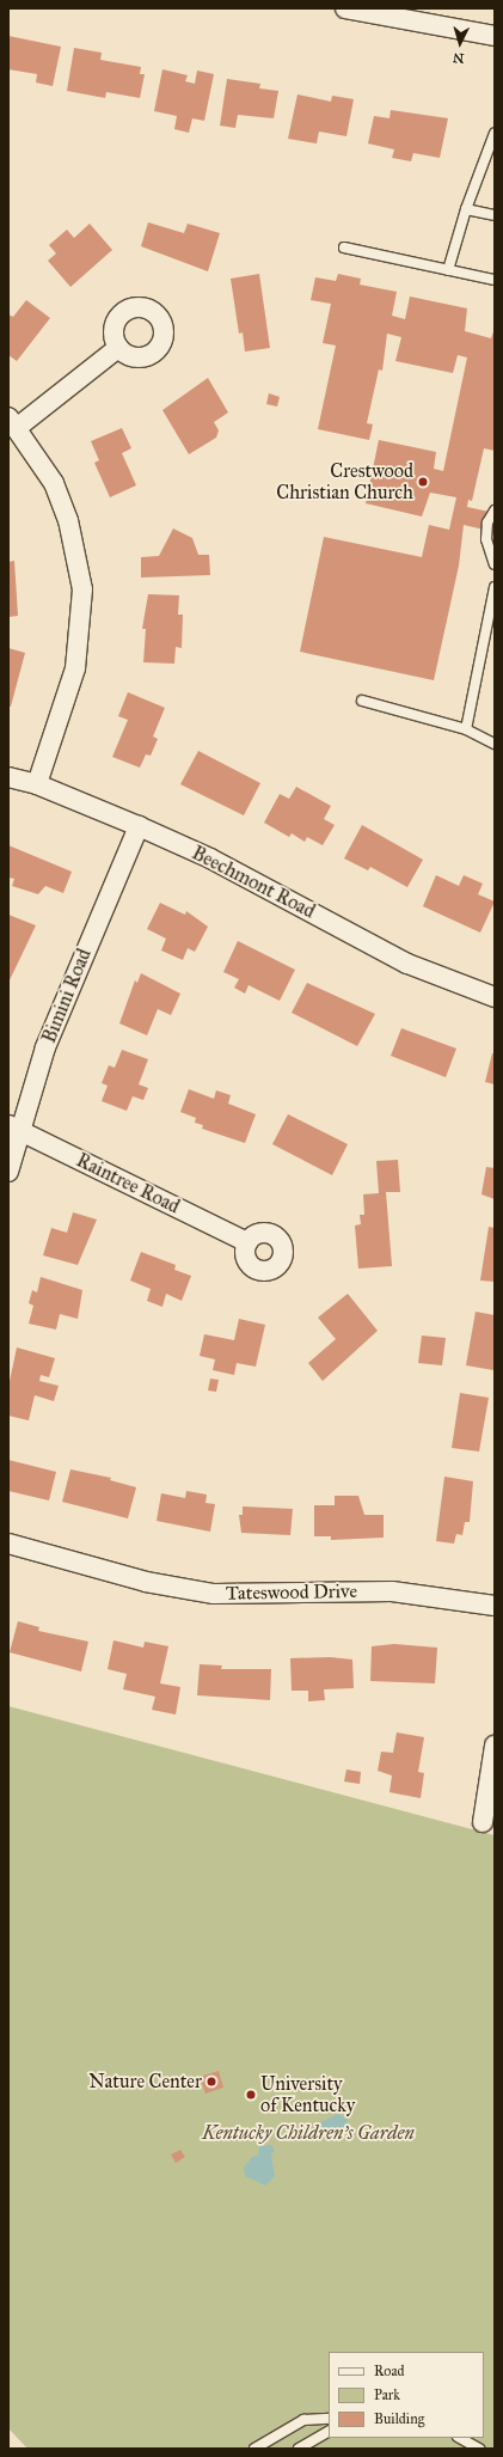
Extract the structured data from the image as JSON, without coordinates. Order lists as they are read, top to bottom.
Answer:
{
  "streets": {
    "street": [
      "Beechmont Road",
      "Bimini Road",
      "Raintree Road",
      "Tateswood Drive"
    ]
  },
  "crossings": [
    ["Beechmont Road", "Bimini Road"],
    ["Bimini Road", "Raintree Road"]
  ],
  "parks": ["Kentucky Children’s Garden"],
  "places": ["Crestwood Christian Church", "Nature Center", "University of Kentucky"],
  "legend": ["Road", "Park", "Building"],
  "north": "bottom"
}
